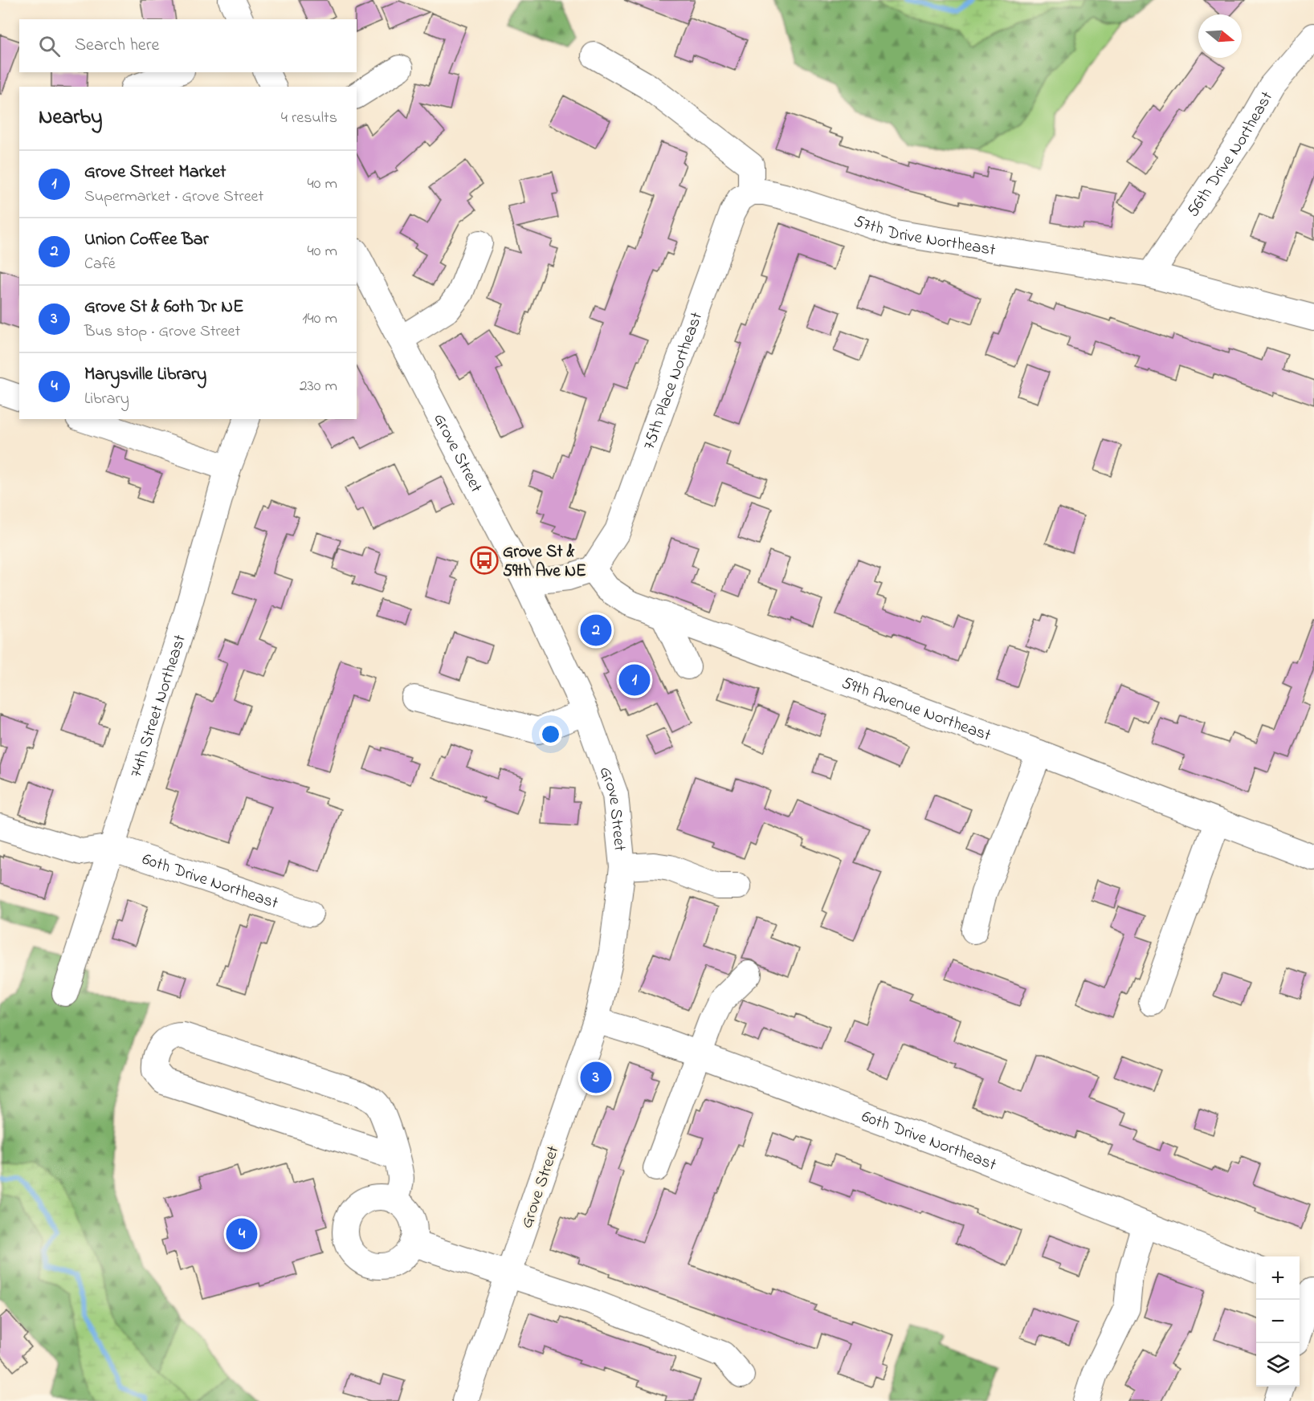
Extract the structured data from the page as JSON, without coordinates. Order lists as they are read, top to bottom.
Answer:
{
  "streets": {
    "street": [
      "56th Drive Northeast",
      "57th Drive Northeast",
      "75th Place Northeast",
      "Grove Street",
      "74th Street Northeast",
      "59th Avenue Northeast",
      "60th Drive Northeast"
    ]
  },
  "crossings": [
    ["56th Drive Northeast", "57th Drive Northeast"],
    ["57th Drive Northeast", "75th Place Northeast"],
    ["75th Place Northeast", "59th Avenue Northeast"],
    ["Grove Street", "60th Drive Northeast"],
    ["74th Street Northeast", "60th Drive Northeast"]
  ],
  "places": {
    "bus stop": ["Grove St & 59th Ave NE"]
  },
  "north": "right",
  "page": {
    "search": "Search here",
    "heading": ["Nearby", "4 results"],
    "list": [
      {
        "mark": "1",
        "name": "Grove Street Market",
        "note": "Supermarket · Grove Street",
        "value": "40 m"
      },
      {
        "mark": "2",
        "name": "Union Coffee Bar",
        "note": "Café",
        "value": "40 m"
      },
      {
        "mark": "3",
        "name": "Grove St & 60th Dr NE",
        "note": "Bus stop · Grove Street",
        "value": "140 m"
      },
      {
        "mark": "4",
        "name": "Marysville Library",
        "note": "Library",
        "value": "230 m"
      }
    ],
    "pins": [
      "2",
      "1",
      "3",
      "4"
    ],
    "map_buttons": ["+", "−"]
  }
}
